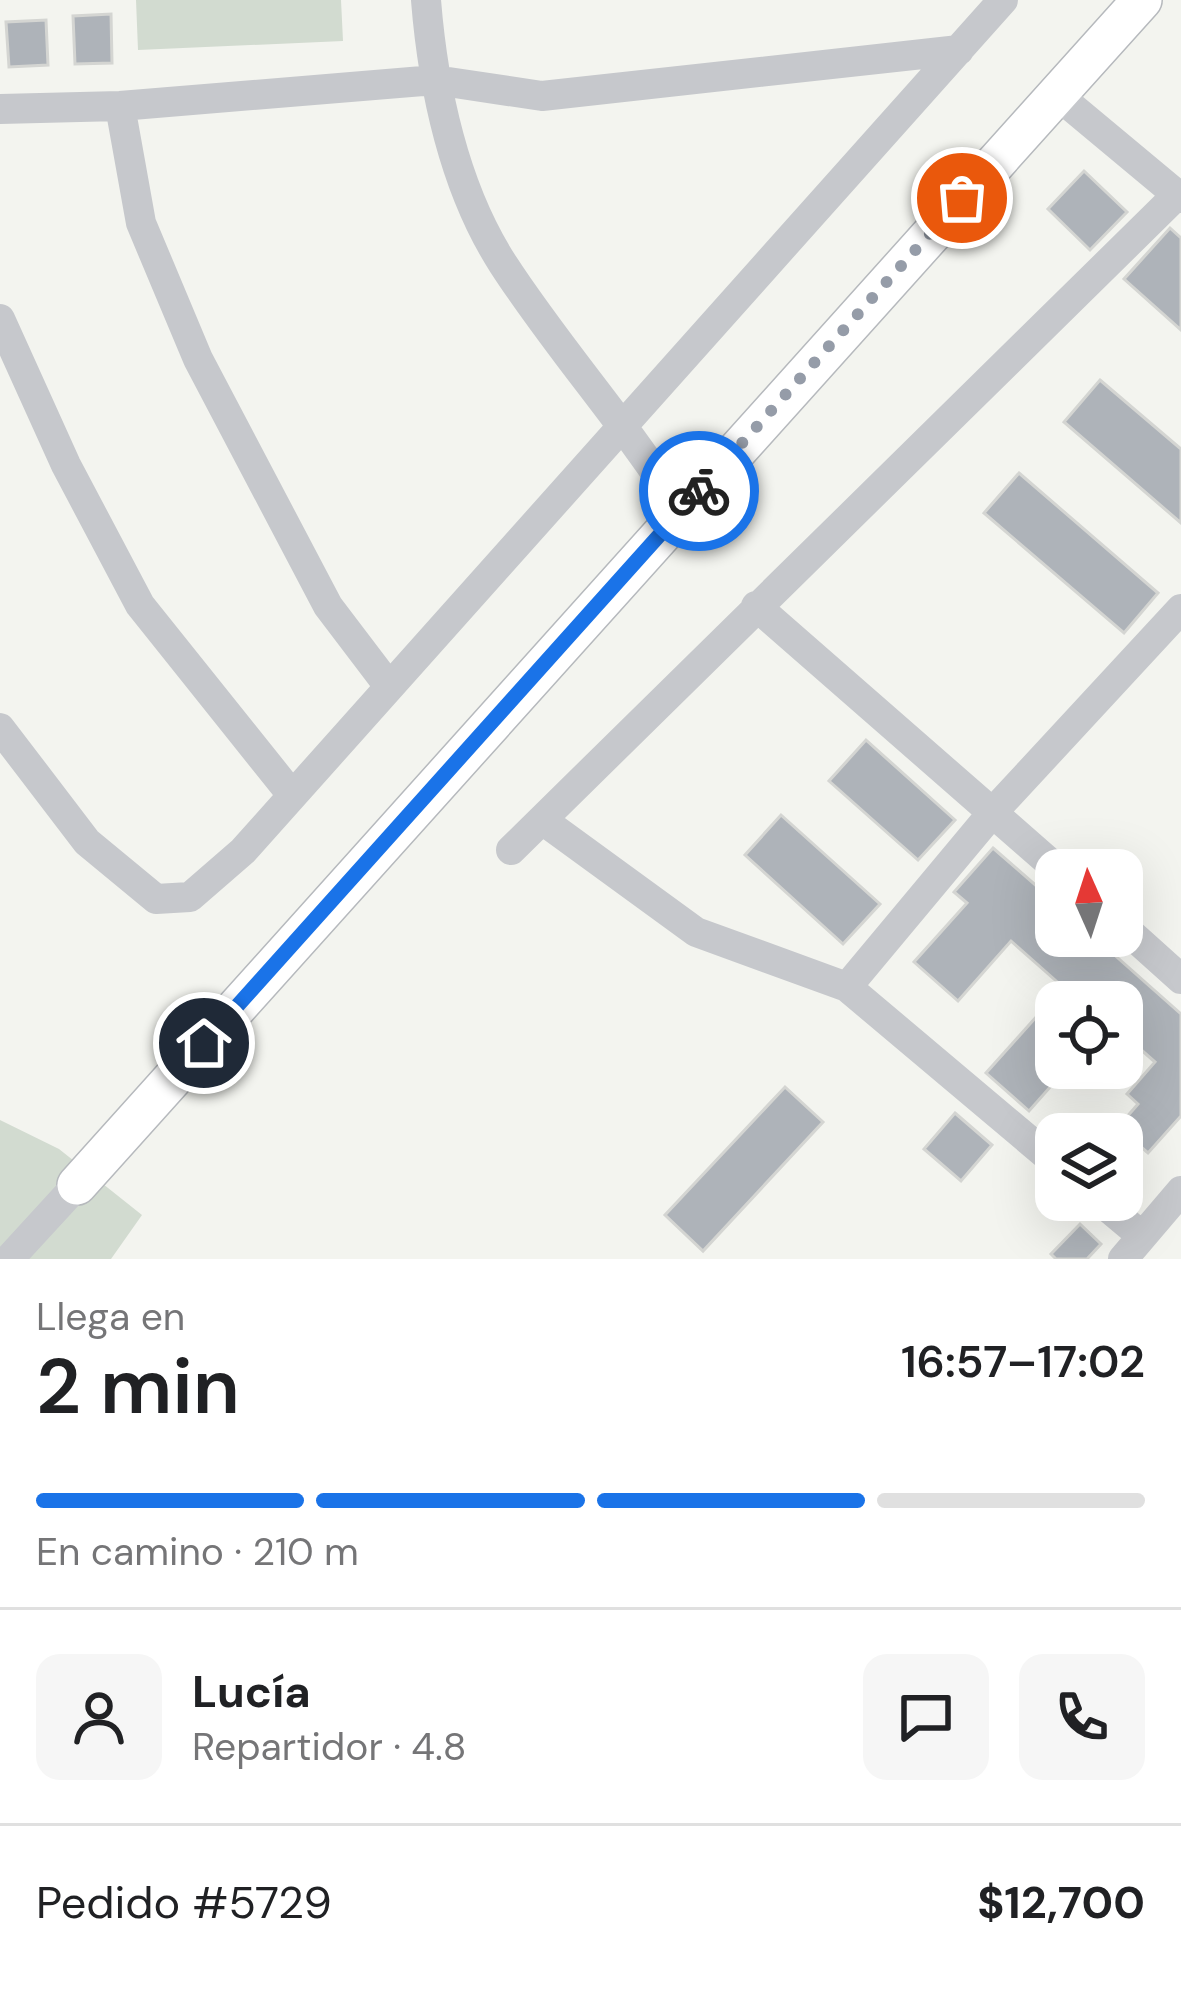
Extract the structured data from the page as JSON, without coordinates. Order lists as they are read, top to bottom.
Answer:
{
  "north": "top",
  "page": {
    "heading": ["2 min", "Llega en", "16:57–17:02"],
    "panel": [
      "Lucía",
      "Repartidor · 4.8",
      "Pedido #5729",
      "$12,700"
    ],
    "bar": "En camino · 210 m"
  }
}
